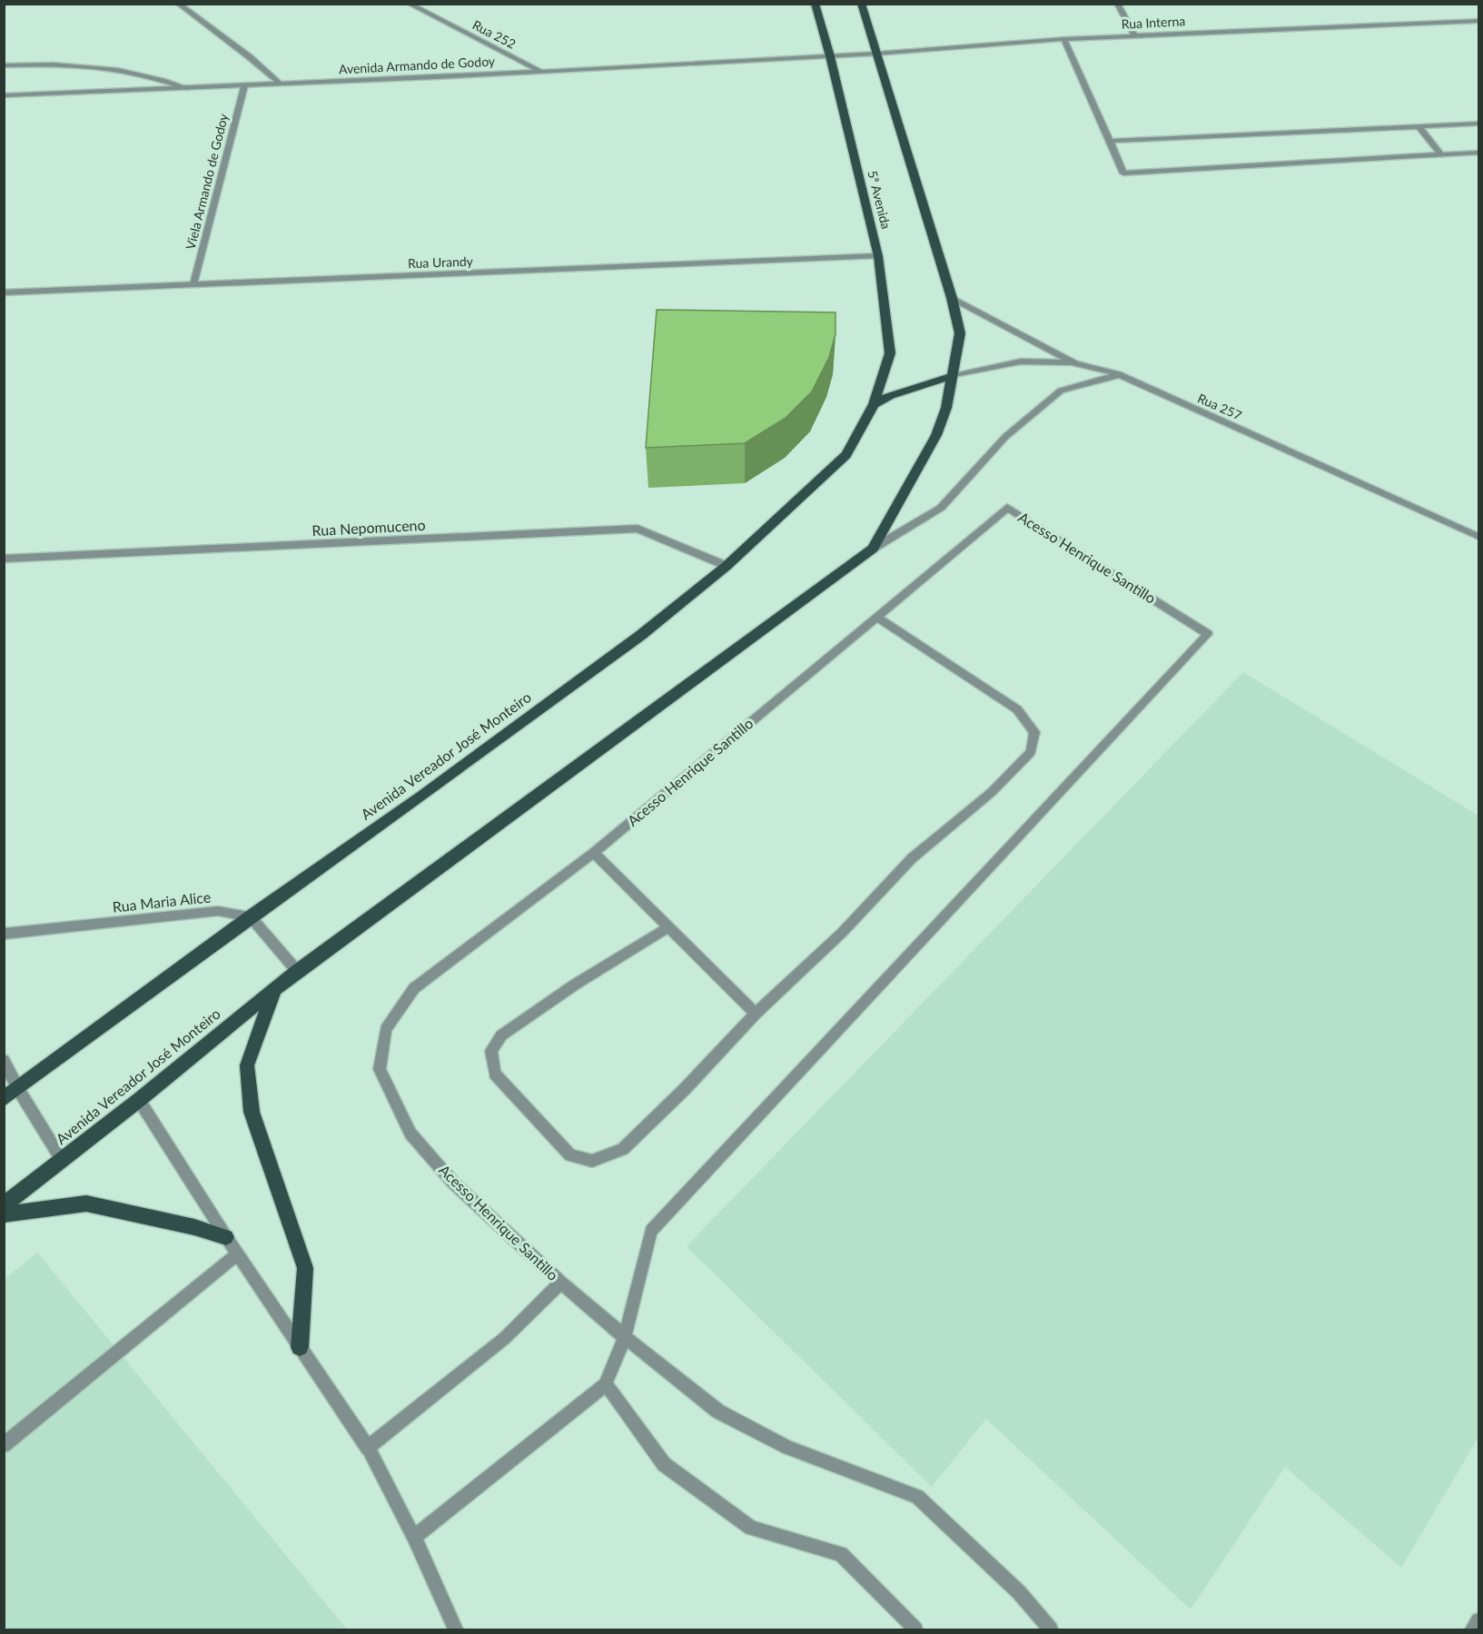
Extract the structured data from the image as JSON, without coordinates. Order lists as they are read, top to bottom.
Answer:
{
  "streets": {
    "main road": ["5ª Avenida", "Avenida Vereador José Monteiro"],
    "street": [
      "Rua Interna",
      "Rua 252",
      "Avenida Armando de Godoy",
      "Viela Armando de Godoy",
      "Rua Urandy",
      "Rua 257",
      "Rua Nepomuceno",
      "Acesso Henrique Santillo",
      "Rua Maria Alice"
    ]
  },
  "crossings": [
    ["Rua Interna", "Avenida Armando de Godoy"],
    ["Rua Interna", "5ª Avenida"],
    ["Rua 252", "Avenida Armando de Godoy"],
    ["Avenida Armando de Godoy", "Viela Armando de Godoy"],
    ["Avenida Armando de Godoy", "5ª Avenida"],
    ["Viela Armando de Godoy", "Rua Urandy"],
    ["5ª Avenida", "Rua Urandy"],
    ["5ª Avenida", "Avenida Vereador José Monteiro"],
    ["Rua 257", "Avenida Vereador José Monteiro"],
    ["Rua Nepomuceno", "Avenida Vereador José Monteiro"],
    ["Avenida Vereador José Monteiro", "Rua Maria Alice"]
  ]
}
